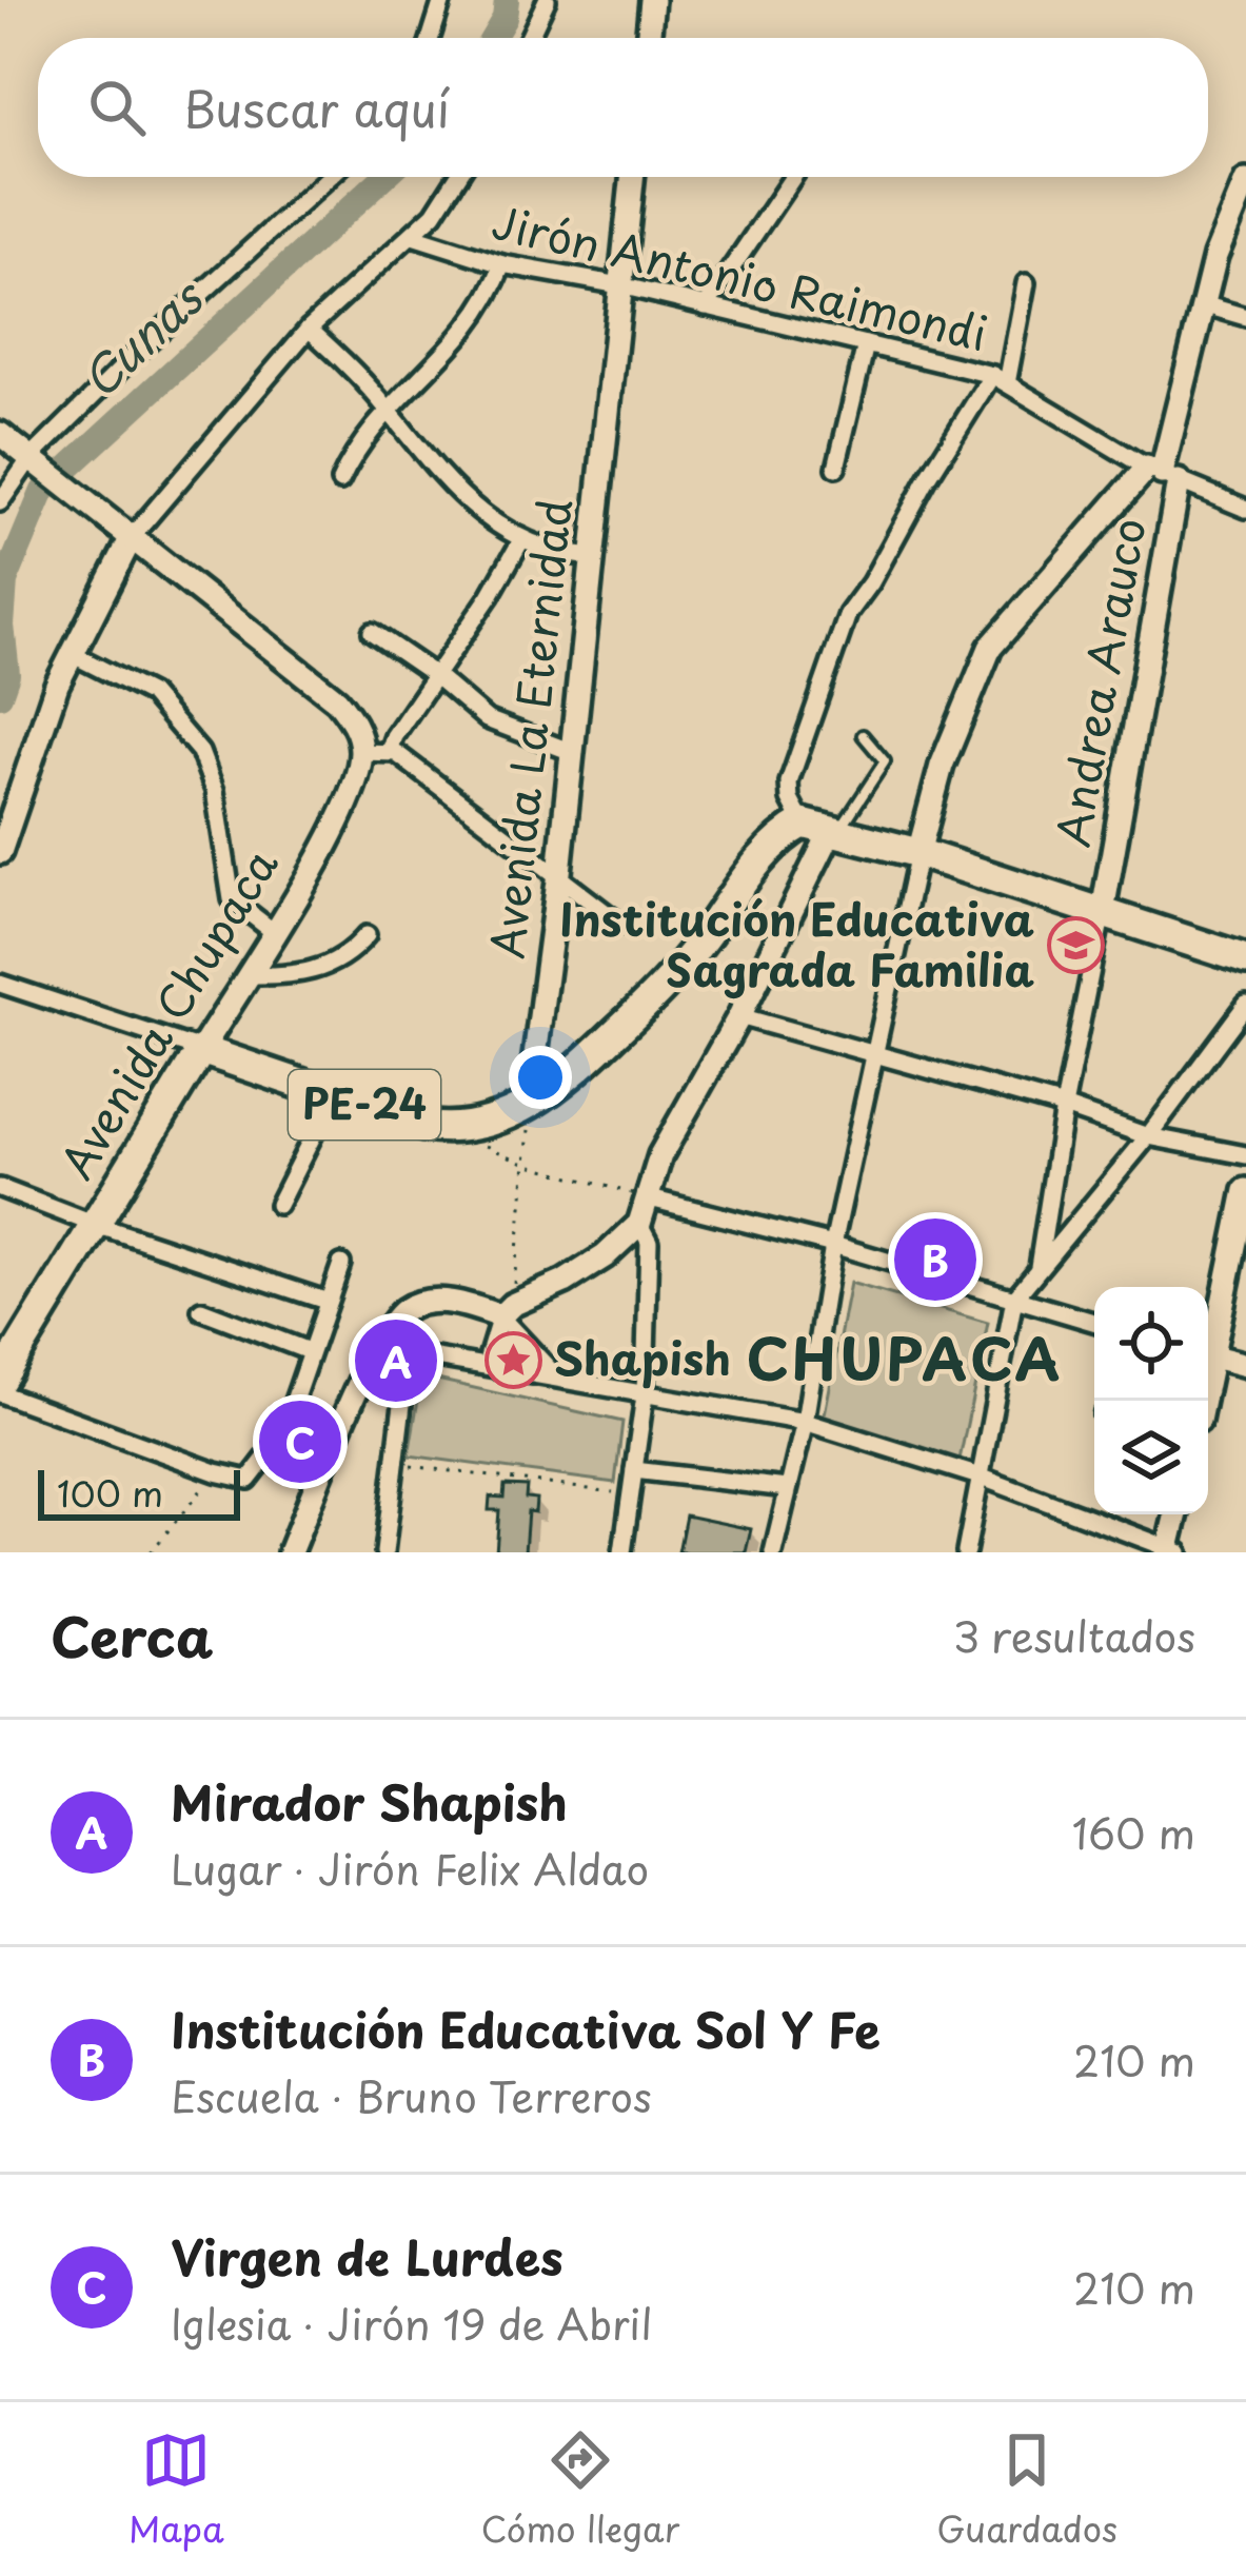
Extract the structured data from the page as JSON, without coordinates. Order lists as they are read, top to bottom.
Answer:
{
  "streets": {
    "highway": ["Avenida Chupaca", "PE-24"],
    "street": ["Jirón Antonio Raimondi", "Andrea Arauco", "Avenida La Eternidad"]
  },
  "crossings": [
    ["Jirón Antonio Raimondi", "Andrea Arauco"],
    ["Jirón Antonio Raimondi", "Avenida La Eternidad"],
    ["Avenida La Eternidad", "PE-24"],
    ["Avenida Chupaca", "PE-24"]
  ],
  "districts": ["CHUPACA"],
  "water": ["Cunas"],
  "places": {
    "school or university": ["Institución Educativa Sagrada Familia"],
    "place": ["Shapish"]
  },
  "scale_bar": "100 m",
  "page": {
    "search": "Buscar aquí",
    "pins": ["B", "A", "C"],
    "scale": "100 m",
    "heading": ["Cerca", "3 resultados"],
    "list": [
      {
        "mark": "A",
        "name": "Mirador Shapish",
        "note": "Lugar · Jirón Felix Aldao",
        "value": "160 m"
      },
      {
        "mark": "B",
        "name": "Institución Educativa Sol Y Fe",
        "note": "Escuela · Bruno Terreros",
        "value": "210 m"
      },
      {
        "mark": "C",
        "name": "Virgen de Lurdes",
        "note": "Iglesia · Jirón 19 de Abril",
        "value": "210 m"
      }
    ],
    "nav": ["Mapa", "Cómo llegar", "Guardados"]
  }
}
